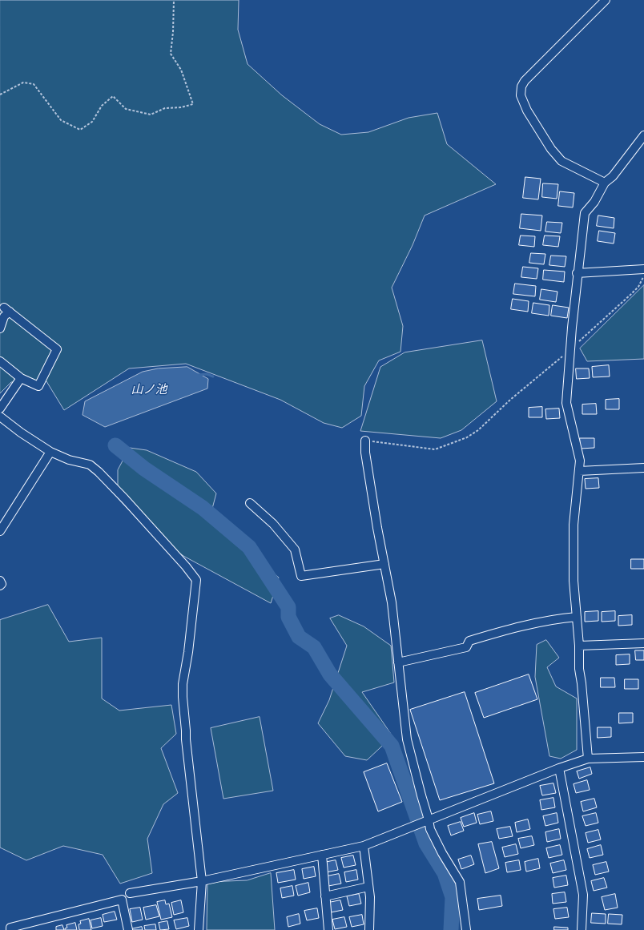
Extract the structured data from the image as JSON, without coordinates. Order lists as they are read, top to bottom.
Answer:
{
  "water": ["山ノ池"]
}
